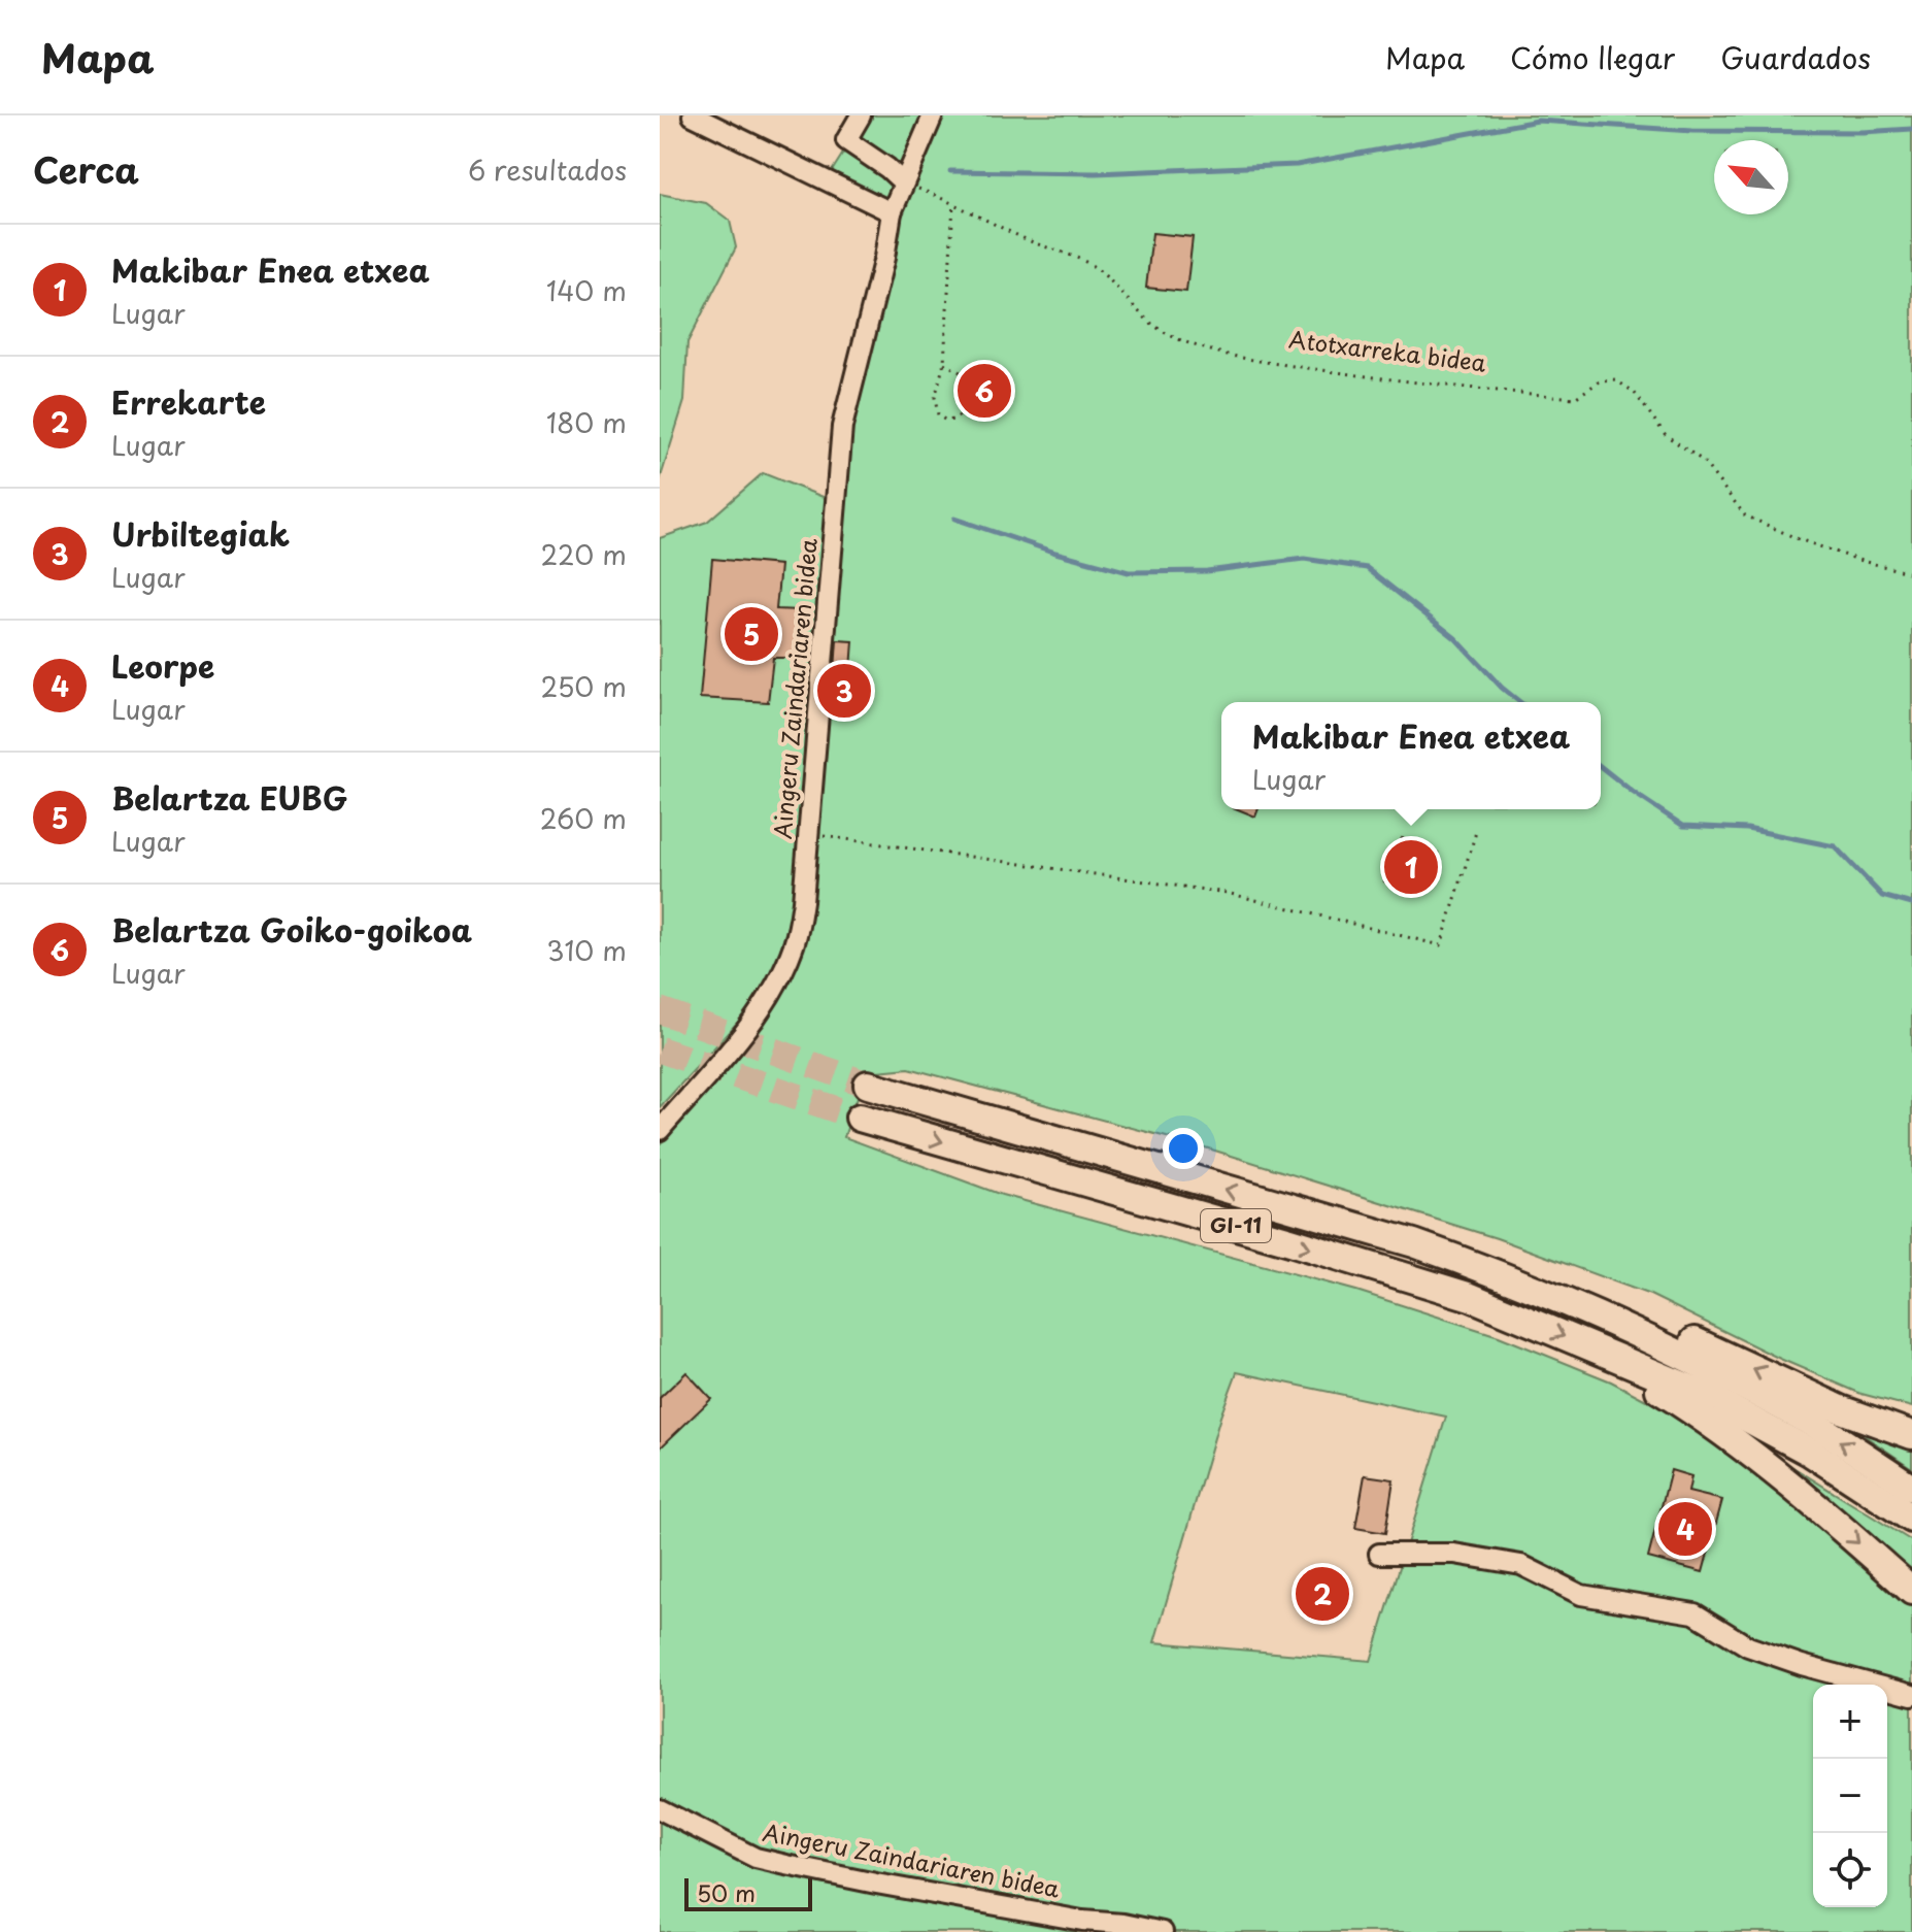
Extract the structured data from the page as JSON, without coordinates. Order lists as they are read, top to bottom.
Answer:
{
  "streets": {
    "highway": ["GI-11"],
    "street": ["Aingeru Zaindariaren bidea"],
    "path": ["Atotxarreka bidea"]
  },
  "crossings": [
    ["Atotxarreka bidea", "Aingeru Zaindariaren bidea"]
  ],
  "scale_bar": "50 m",
  "north": "top left",
  "page": {
    "header": "Mapa",
    "nav": ["Mapa", "Cómo llegar", "Guardados"],
    "heading": ["Cerca", "6 resultados"],
    "list": [
      {
        "mark": "1",
        "name": "Makibar Enea etxea",
        "note": "Lugar",
        "value": "140 m"
      },
      {
        "mark": "2",
        "name": "Errekarte",
        "note": "Lugar",
        "value": "180 m"
      },
      {
        "mark": "3",
        "name": "Urbiltegiak",
        "note": "Lugar",
        "value": "220 m"
      },
      {
        "mark": "4",
        "name": "Leorpe",
        "note": "Lugar",
        "value": "250 m"
      },
      {
        "mark": "5",
        "name": "Belartza EUBG",
        "note": "Lugar",
        "value": "260 m"
      },
      {
        "mark": "6",
        "name": "Belartza Goiko-goikoa",
        "note": "Lugar",
        "value": "310 m"
      }
    ],
    "pins": [
      "6",
      "5",
      "3",
      "1",
      "4",
      "2"
    ],
    "popup": ["Makibar Enea etxea", "Lugar"],
    "map_buttons": ["+", "−"],
    "scale": "50 m"
  }
}
